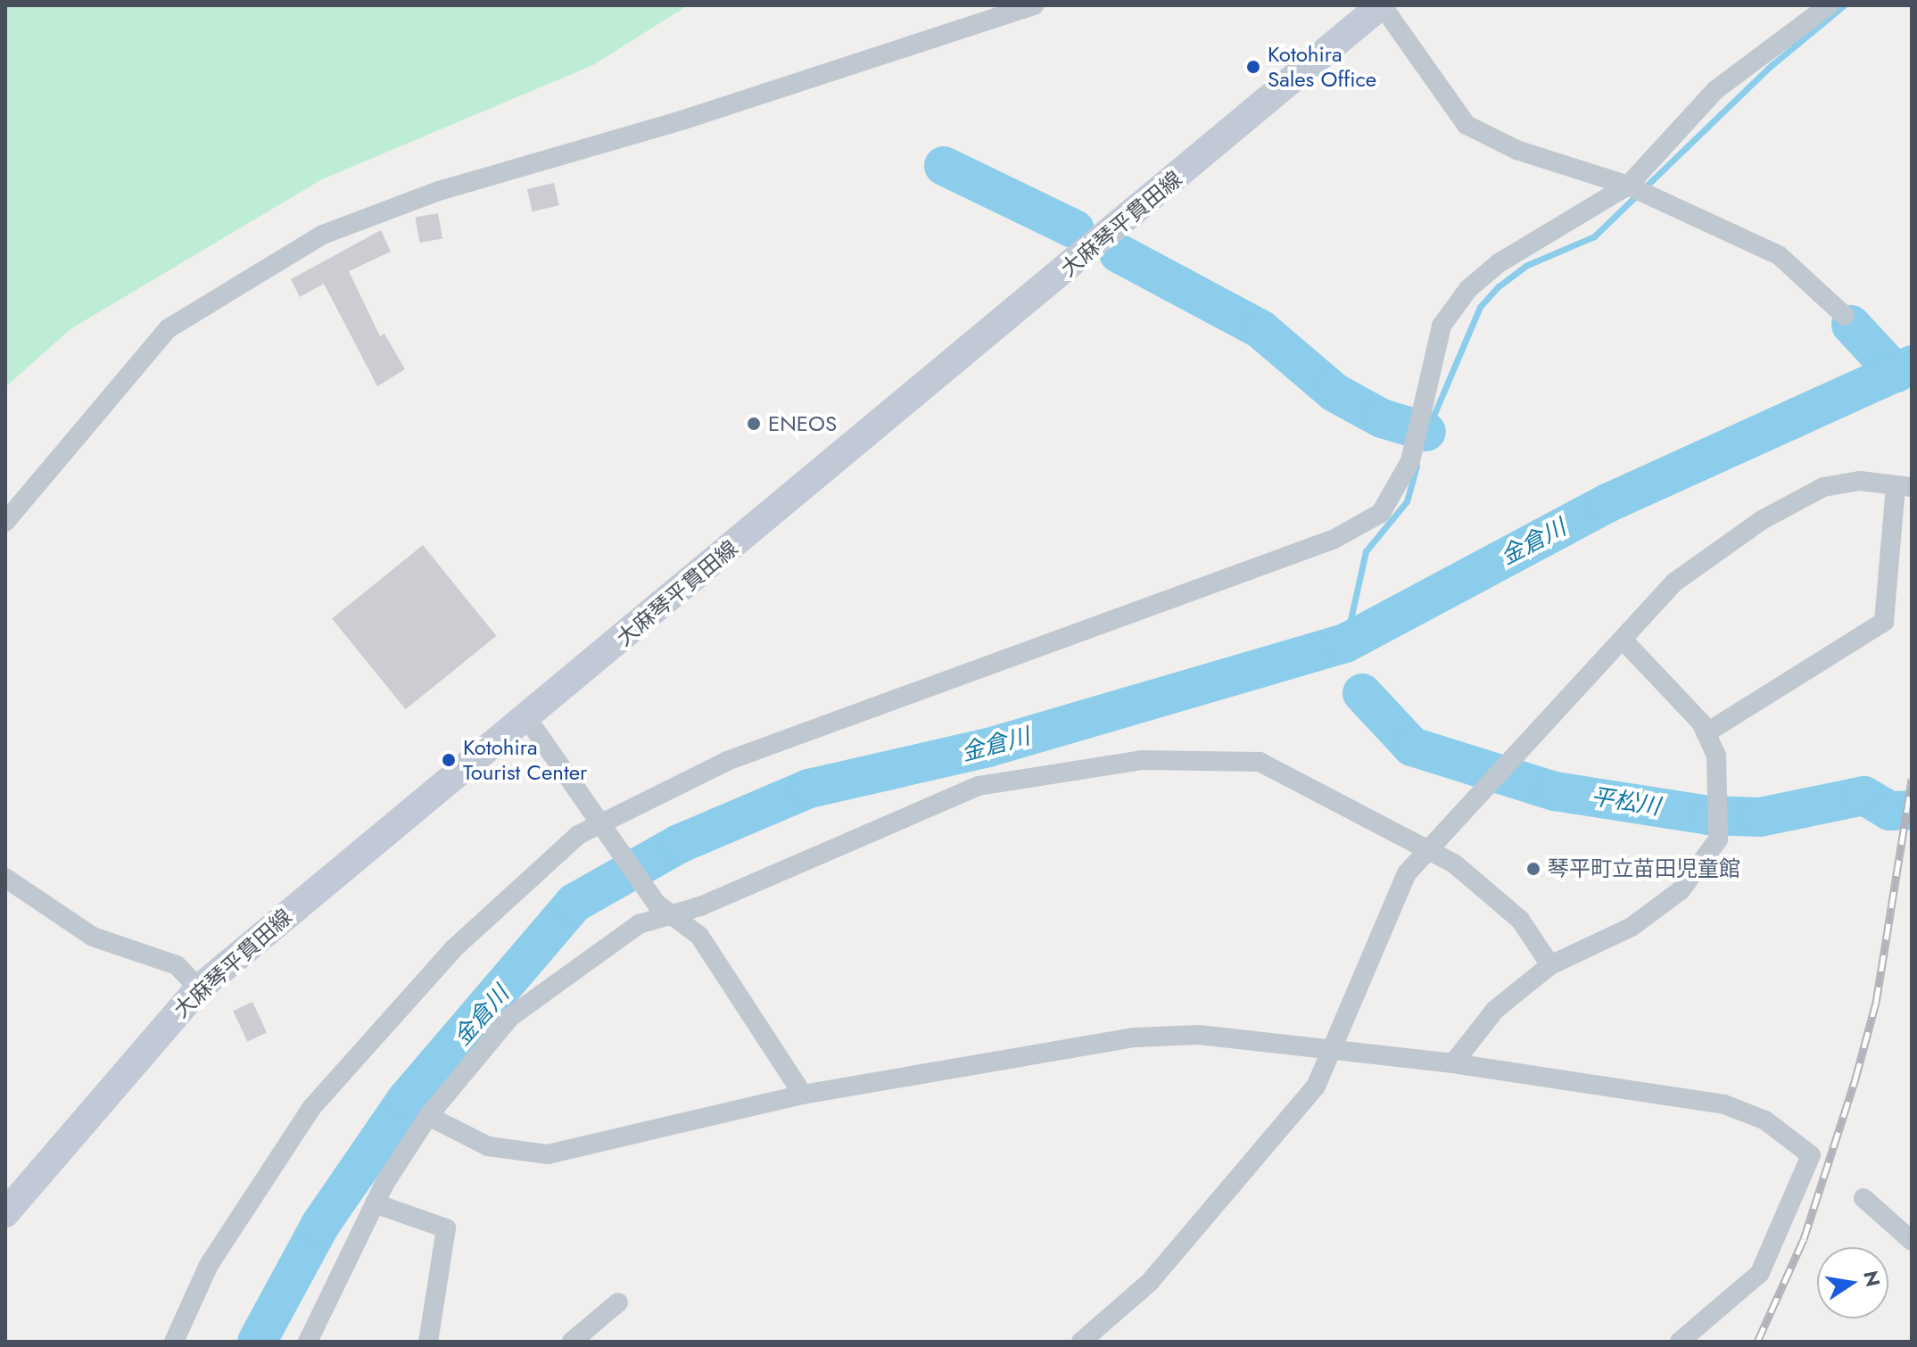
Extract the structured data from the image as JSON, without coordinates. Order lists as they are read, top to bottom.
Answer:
{
  "streets": {
    "main road": ["大麻琴平貫田線"]
  },
  "water": ["金倉川", "平松川"],
  "places": [
    "Kotohira Sales Office",
    "ENEOS",
    "Kotohira Tourist Center",
    "琴平町立苗田児童館"
  ],
  "north": "right"
}
